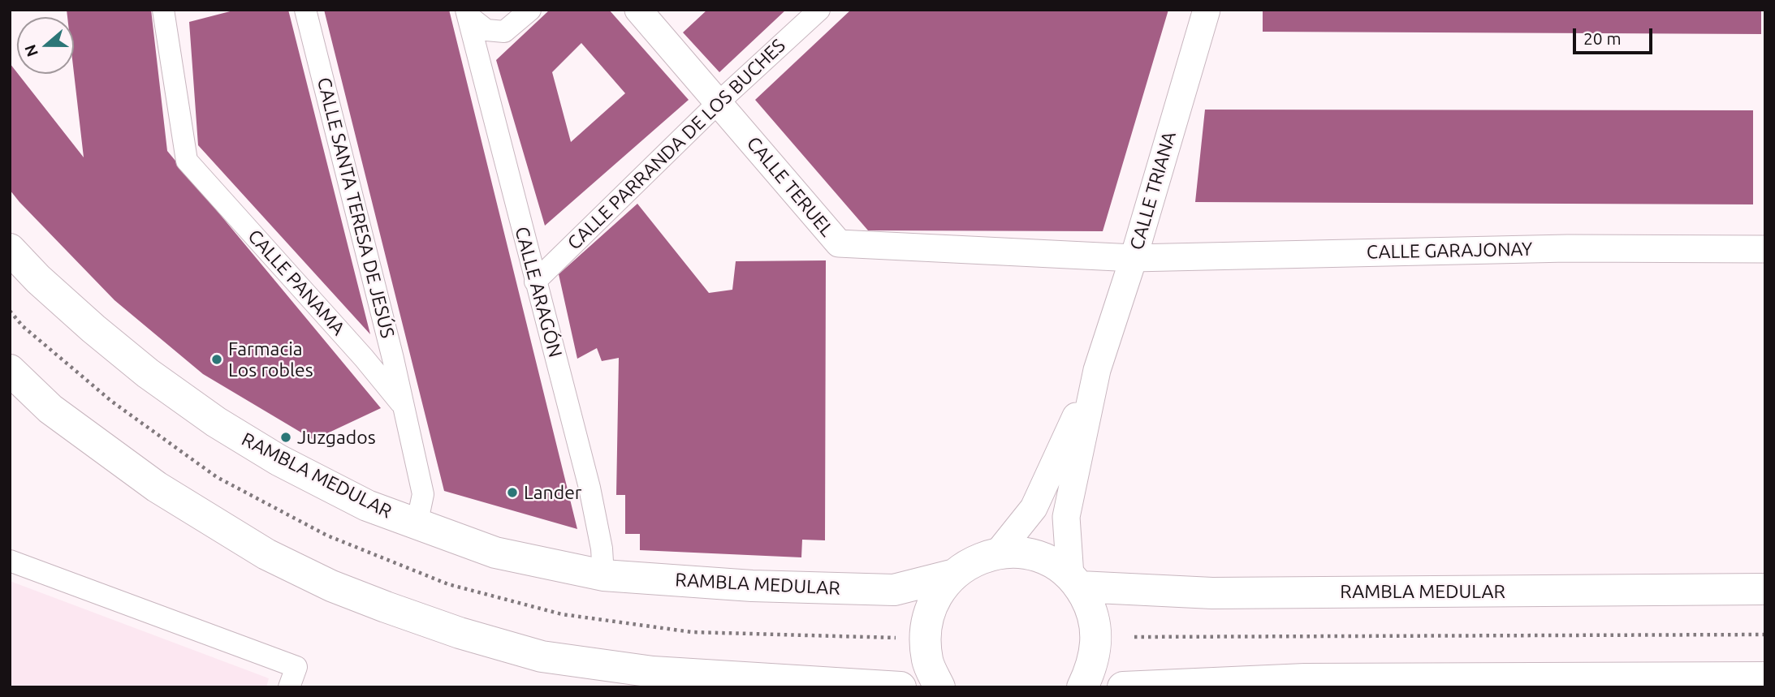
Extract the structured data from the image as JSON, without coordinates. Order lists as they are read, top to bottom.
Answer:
{
  "streets": {
    "main road": ["RAMBLA MEDULAR"],
    "street": [
      "CALLE PARRANDA DE LOS BUCHES",
      "CALLE TERUEL",
      "CALLE TRIANA",
      "CALLE SANTA TERESA DE JESÚS",
      "CALLE GARAJONAY",
      "CALLE PANAMA",
      "CALLE ARAGÓN"
    ]
  },
  "crossings": [
    ["CALLE PARRANDA DE LOS BUCHES", "CALLE TERUEL"],
    ["CALLE PARRANDA DE LOS BUCHES", "CALLE ARAGÓN"],
    ["CALLE TERUEL", "CALLE TRIANA"],
    ["CALLE TERUEL", "CALLE GARAJONAY"],
    ["CALLE TRIANA", "CALLE GARAJONAY"],
    ["CALLE TRIANA", "RAMBLA MEDULAR"],
    ["CALLE SANTA TERESA DE JESÚS", "CALLE PANAMA"],
    ["CALLE SANTA TERESA DE JESÚS", "RAMBLA MEDULAR"],
    ["CALLE ARAGÓN", "RAMBLA MEDULAR"]
  ],
  "places": ["Farmacia Los robles", "Juzgados", "Lander"],
  "scale_bar": "20 m",
  "north": "left"
}
